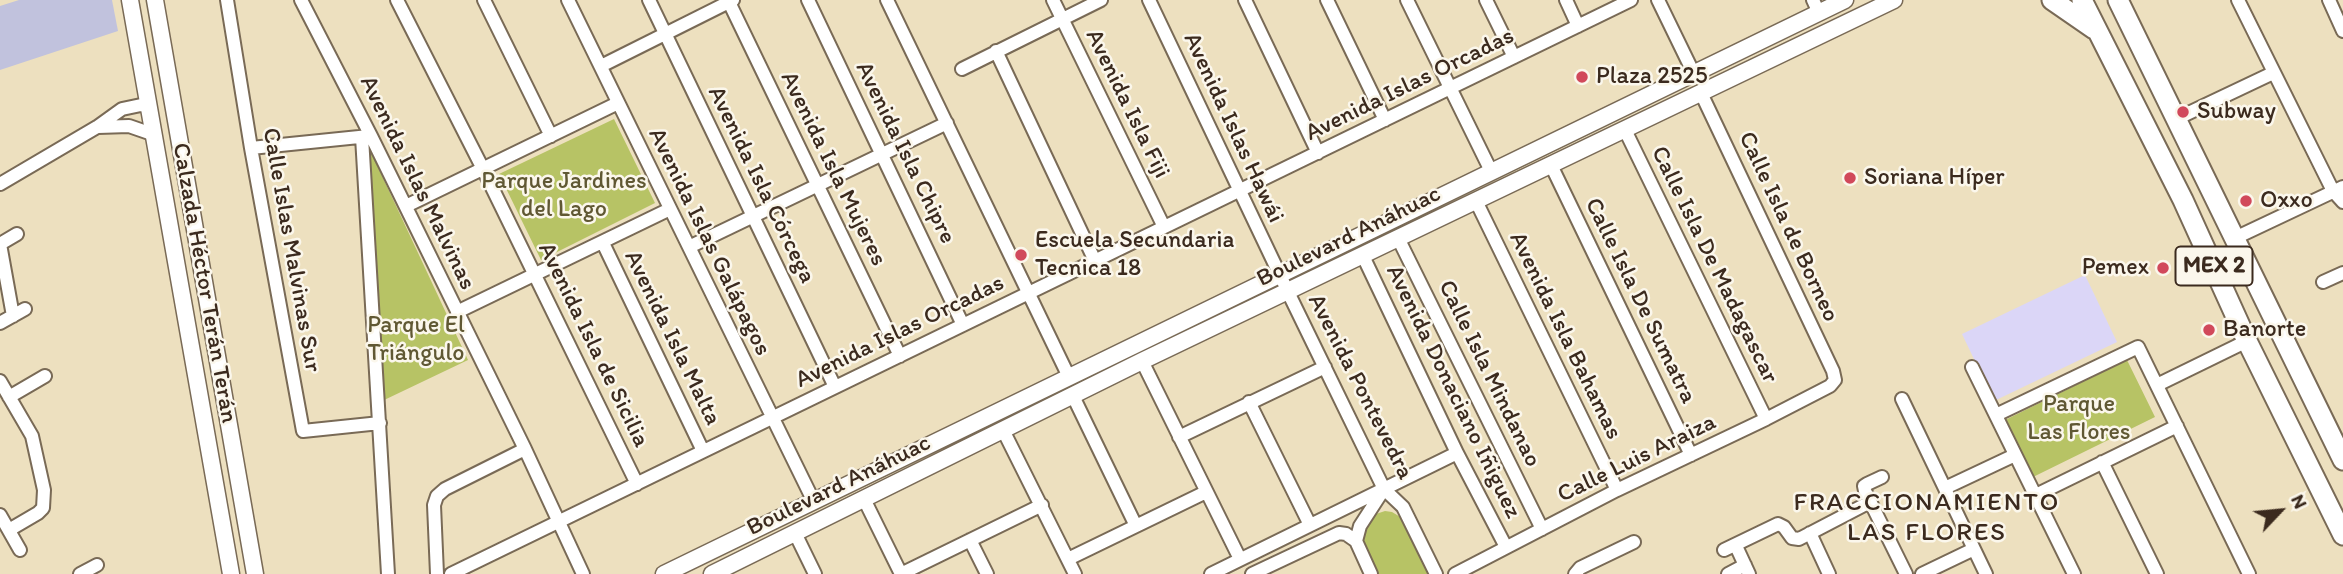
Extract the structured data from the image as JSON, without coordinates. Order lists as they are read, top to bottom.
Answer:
{
  "streets": {
    "highway": ["MEX 2"],
    "main road": ["Boulevard Anáhuac", "Calzada Héctor Terán Terán"],
    "street": [
      "Avenida Islas Orcadas",
      "Avenida Isla Fiji",
      "Avenida Islas Hawái",
      "Avenida Isla Chipre",
      "Avenida Isla Mujeres",
      "Avenida Islas Malvinas",
      "Avenida Isla Córcega",
      "Calle Isla de Borneo",
      "Avenida Islas Galápagos",
      "Calle Islas Malvinas Sur",
      "Calle Isla De Madagascar",
      "Calle Isla De Sumatra",
      "Avenida Isla Bahamas",
      "Avenida Isla Malta",
      "Avenida Isla de Sicilia",
      "Calle Isla Mindanao",
      "Avenida Pontevedra",
      "Avenida Donaciano Iñiguez",
      "Calle Luis Araiza"
    ]
  },
  "crossings": [
    ["Avenida Islas Orcadas", "Avenida Isla Fiji"],
    ["Avenida Islas Orcadas", "Avenida Islas Hawái"],
    ["Avenida Islas Orcadas", "Avenida Isla Chipre"],
    ["Avenida Islas Orcadas", "Avenida Isla Mujeres"],
    ["Avenida Islas Orcadas", "Avenida Islas Malvinas"],
    ["Avenida Islas Orcadas", "Avenida Isla Córcega"],
    ["Avenida Islas Orcadas", "Avenida Islas Galápagos"],
    ["Avenida Islas Orcadas", "Avenida Isla Malta"],
    ["Avenida Islas Orcadas", "Avenida Isla de Sicilia"],
    ["Avenida Islas Hawái", "Boulevard Anáhuac"],
    ["Avenida Islas Hawái", "Avenida Pontevedra"],
    ["Calle Isla de Borneo", "Boulevard Anáhuac"],
    ["Calle Isla de Borneo", "Calle Luis Araiza"],
    ["Boulevard Anáhuac", "Avenida Islas Galápagos"],
    ["Boulevard Anáhuac", "Calle Isla De Madagascar"],
    ["Boulevard Anáhuac", "Calle Isla De Sumatra"],
    ["Boulevard Anáhuac", "Avenida Isla Bahamas"],
    ["Boulevard Anáhuac", "Calle Isla Mindanao"],
    ["Boulevard Anáhuac", "Avenida Pontevedra"],
    ["Boulevard Anáhuac", "Avenida Donaciano Iñiguez"],
    ["Calle Isla De Madagascar", "Calle Luis Araiza"],
    ["Calle Isla De Sumatra", "Calle Luis Araiza"],
    ["Avenida Isla Bahamas", "Calle Luis Araiza"],
    ["Calle Isla Mindanao", "Calle Luis Araiza"],
    ["Avenida Donaciano Iñiguez", "Calle Luis Araiza"]
  ],
  "districts": ["FRACCIONAMIENTO LAS FLORES"],
  "parks": ["Parque Jardines del Lago", "Parque El Triángulo", "Parque Las Flores"],
  "places": [
    "Plaza 2525",
    "Subway",
    "Soriana Híper",
    "Oxxo",
    "Escuela Secundaria Tecnica 18",
    "Pemex",
    "Banorte"
  ],
  "north": "top right"
}
